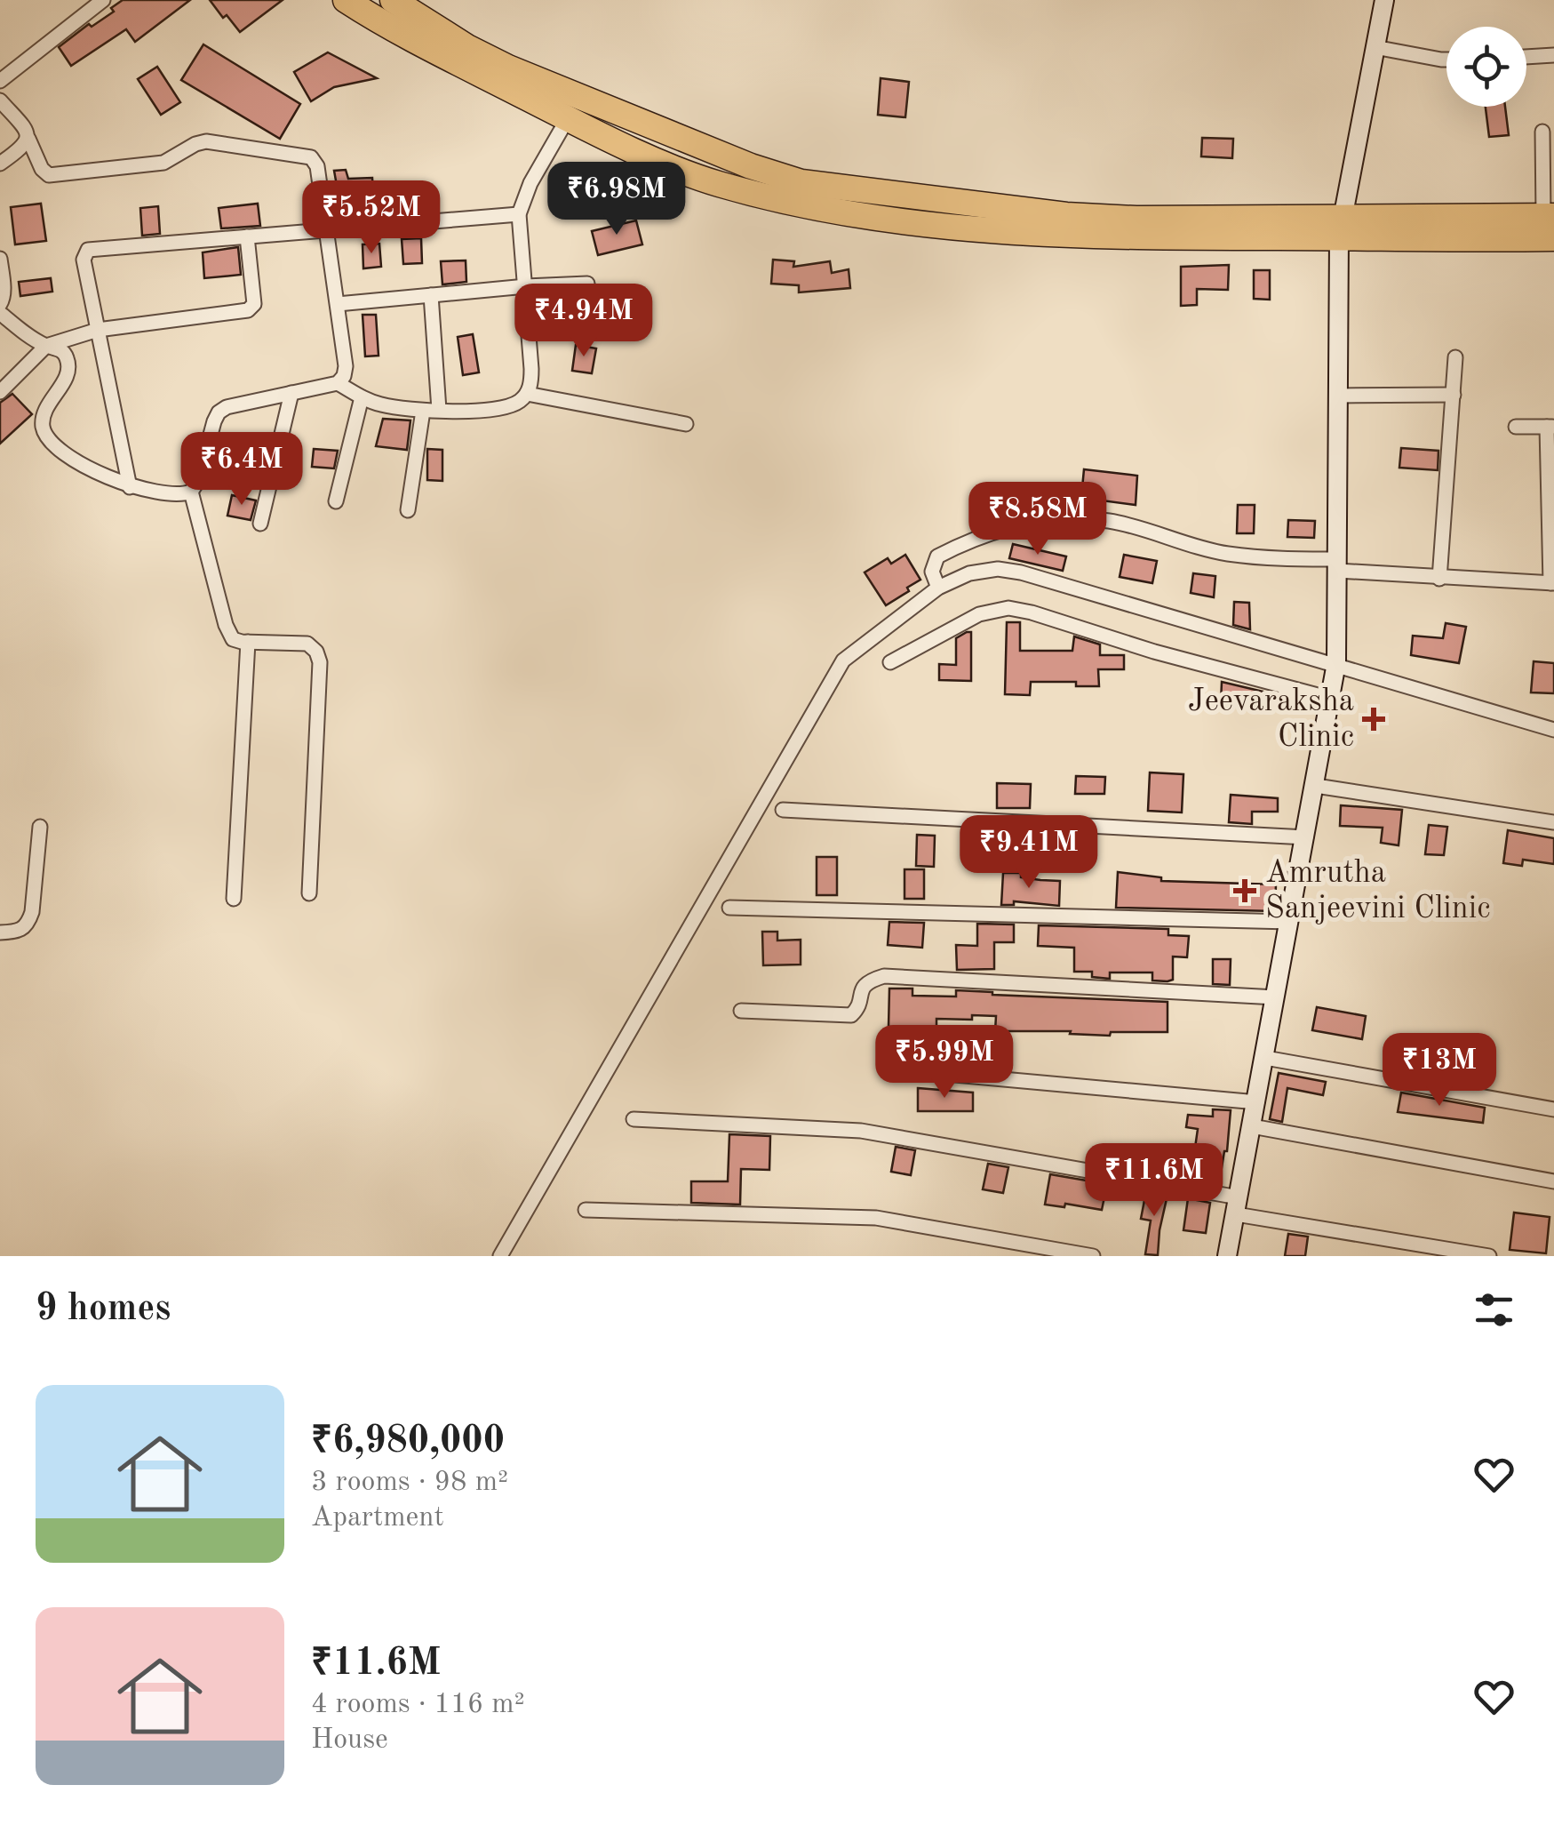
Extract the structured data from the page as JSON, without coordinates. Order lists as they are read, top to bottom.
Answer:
{
  "places": {
    "health": ["Jeevaraksha Clinic", "Amrutha Sanjeevini Clinic"]
  },
  "page": {
    "price": [
      "₹6.98M",
      "₹5.52M",
      "₹4.94M",
      "₹6.4M",
      "₹8.58M",
      "₹9.41M",
      "₹5.99M",
      "₹13M",
      "₹11.6M"
    ],
    "heading": "9 homes",
    "list": [
      {
        "name": "₹6,980,000",
        "note": "3 rooms · 98 m² · Apartment"
      },
      {
        "name": "₹11.6M",
        "note": "4 rooms · 116 m² · House"
      }
    ]
  }
}
